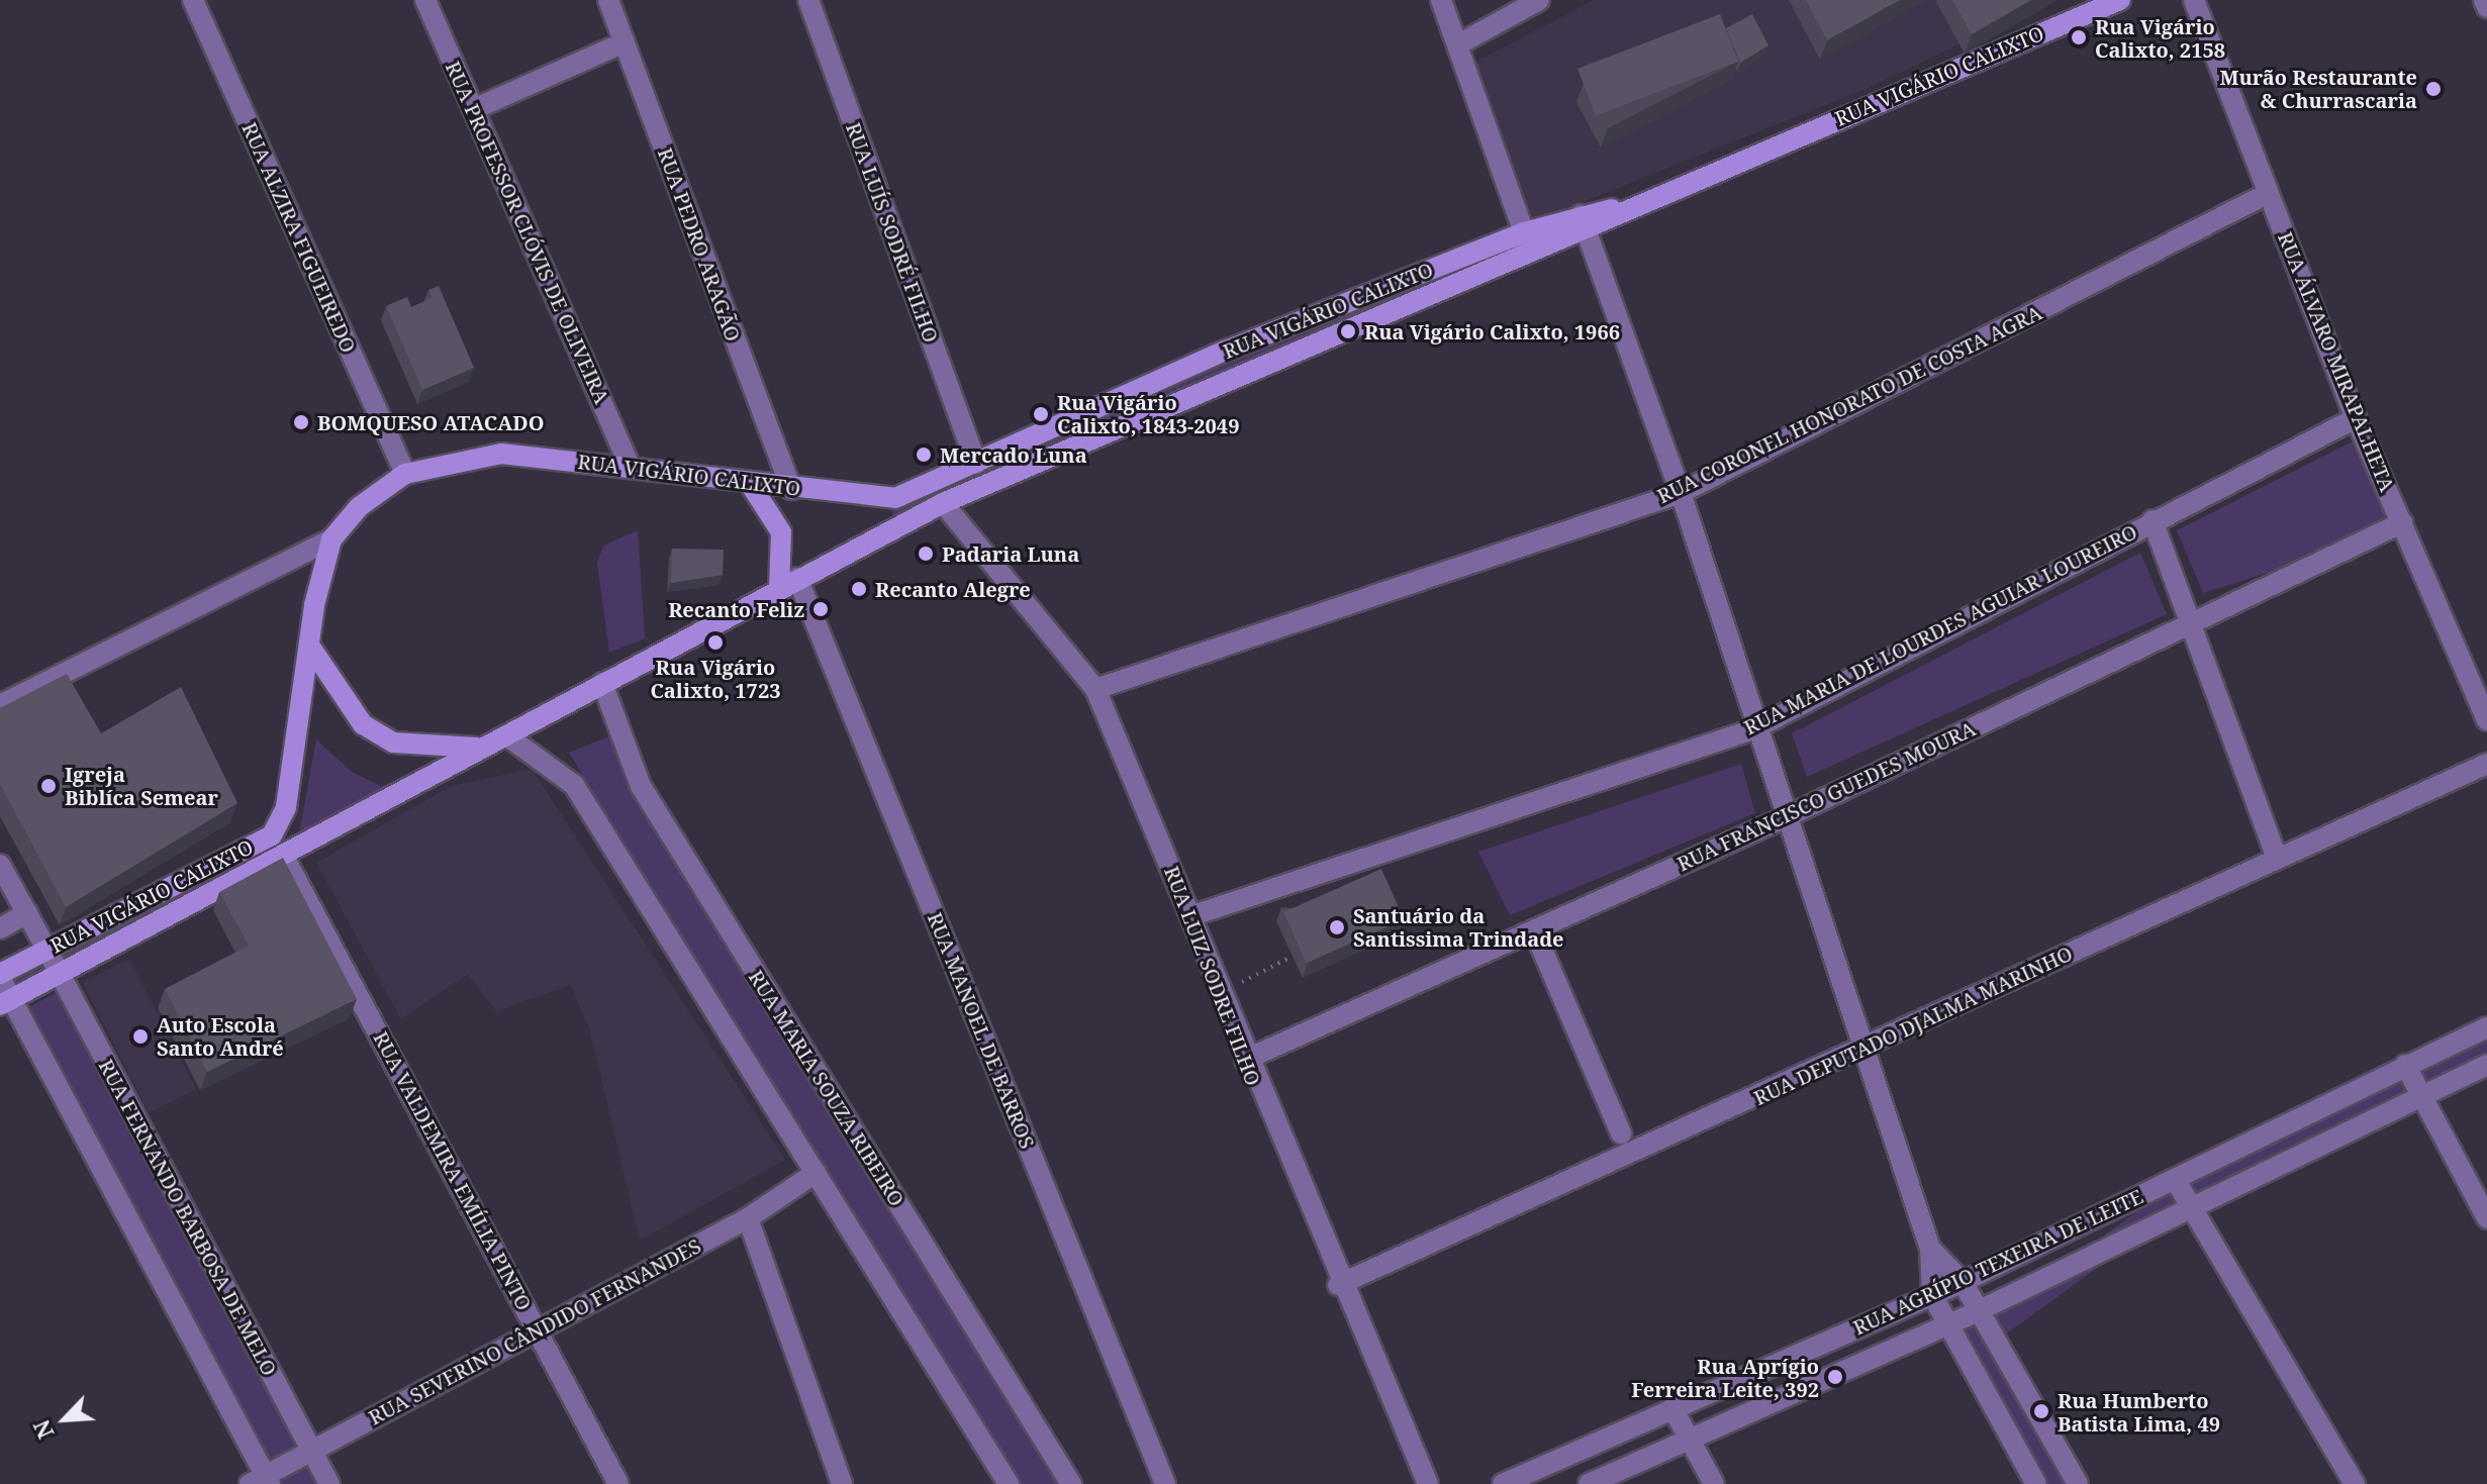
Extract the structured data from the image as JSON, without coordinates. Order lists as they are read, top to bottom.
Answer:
{
  "streets": {
    "main road": ["RUA VIGÁRIO CALIXTO"],
    "street": [
      "RUA PROFESSOR CLÓVIS DE OLIVEIRA",
      "RUA LUÍS SODRÉ FILHO",
      "RUA ALZIRA FIGUEIREDO",
      "RUA PEDRO ARAGÃO",
      "RUA ÁLVARO MIRAPALHETA",
      "RUA CORONEL HONORATO DE COSTA AGRA",
      "RUA MARIA DE LOURDES AGUIAR LOUREIRO",
      "RUA FRANCISCO GUEDES MOURA",
      "RUA LUIZ SODRE FILHO",
      "RUA DEPUTADO DJALMA MARINHO",
      "RUA MANOEL DE BARROS",
      "RUA MARIA SOUZA RIBEIRO",
      "RUA VALDEMIRA EMÍLIA PINTO",
      "RUA FERNANDO BARBOSA DE MELO",
      "RUA AGRÍPIO TEXEIRA DE LEITE",
      "RUA SEVERINO CÂNDIDO FERNANDES"
    ]
  },
  "crossings": [
    ["RUA VIGÁRIO CALIXTO", "RUA PROFESSOR CLÓVIS DE OLIVEIRA"],
    ["RUA VIGÁRIO CALIXTO", "RUA LUÍS SODRÉ FILHO"],
    ["RUA VIGÁRIO CALIXTO", "RUA ALZIRA FIGUEIREDO"],
    ["RUA VIGÁRIO CALIXTO", "RUA PEDRO ARAGÃO"],
    ["RUA VIGÁRIO CALIXTO", "RUA LUIZ SODRE FILHO"],
    ["RUA VIGÁRIO CALIXTO", "RUA MANOEL DE BARROS"],
    ["RUA VIGÁRIO CALIXTO", "RUA MARIA SOUZA RIBEIRO"],
    ["RUA VIGÁRIO CALIXTO", "RUA VALDEMIRA EMÍLIA PINTO"],
    ["RUA VIGÁRIO CALIXTO", "RUA FERNANDO BARBOSA DE MELO"],
    ["RUA ÁLVARO MIRAPALHETA", "RUA CORONEL HONORATO DE COSTA AGRA"],
    ["RUA ÁLVARO MIRAPALHETA", "RUA MARIA DE LOURDES AGUIAR LOUREIRO"],
    ["RUA ÁLVARO MIRAPALHETA", "RUA FRANCISCO GUEDES MOURA"],
    ["RUA CORONEL HONORATO DE COSTA AGRA", "RUA LUIZ SODRE FILHO"],
    ["RUA MARIA DE LOURDES AGUIAR LOUREIRO", "RUA LUIZ SODRE FILHO"],
    ["RUA FRANCISCO GUEDES MOURA", "RUA LUIZ SODRE FILHO"],
    ["RUA LUIZ SODRE FILHO", "RUA DEPUTADO DJALMA MARINHO"],
    ["RUA VALDEMIRA EMÍLIA PINTO", "RUA SEVERINO CÂNDIDO FERNANDES"],
    ["RUA FERNANDO BARBOSA DE MELO", "RUA SEVERINO CÂNDIDO FERNANDES"]
  ],
  "places": [
    "Rua Vigário Calixto, 2158",
    "Murão Restaurante & Churrascaria",
    "Rua Vigário Calixto, 1966",
    "Rua Vigário Calixto, 1843-2049",
    "BOMQUESO ATACADO",
    "Mercado Luna",
    "Padaria Luna",
    "Recanto Alegre",
    "Recanto Feliz",
    "Rua Vigário Calixto, 1723",
    "Igreja Biblíca Semear",
    "Santuário da Santissima Trindade",
    "Auto Escola Santo André",
    "Rua Aprígio Ferreira Leite, 392",
    "Rua Humberto Batista Lima, 49"
  ],
  "north": "bottom left"
}
